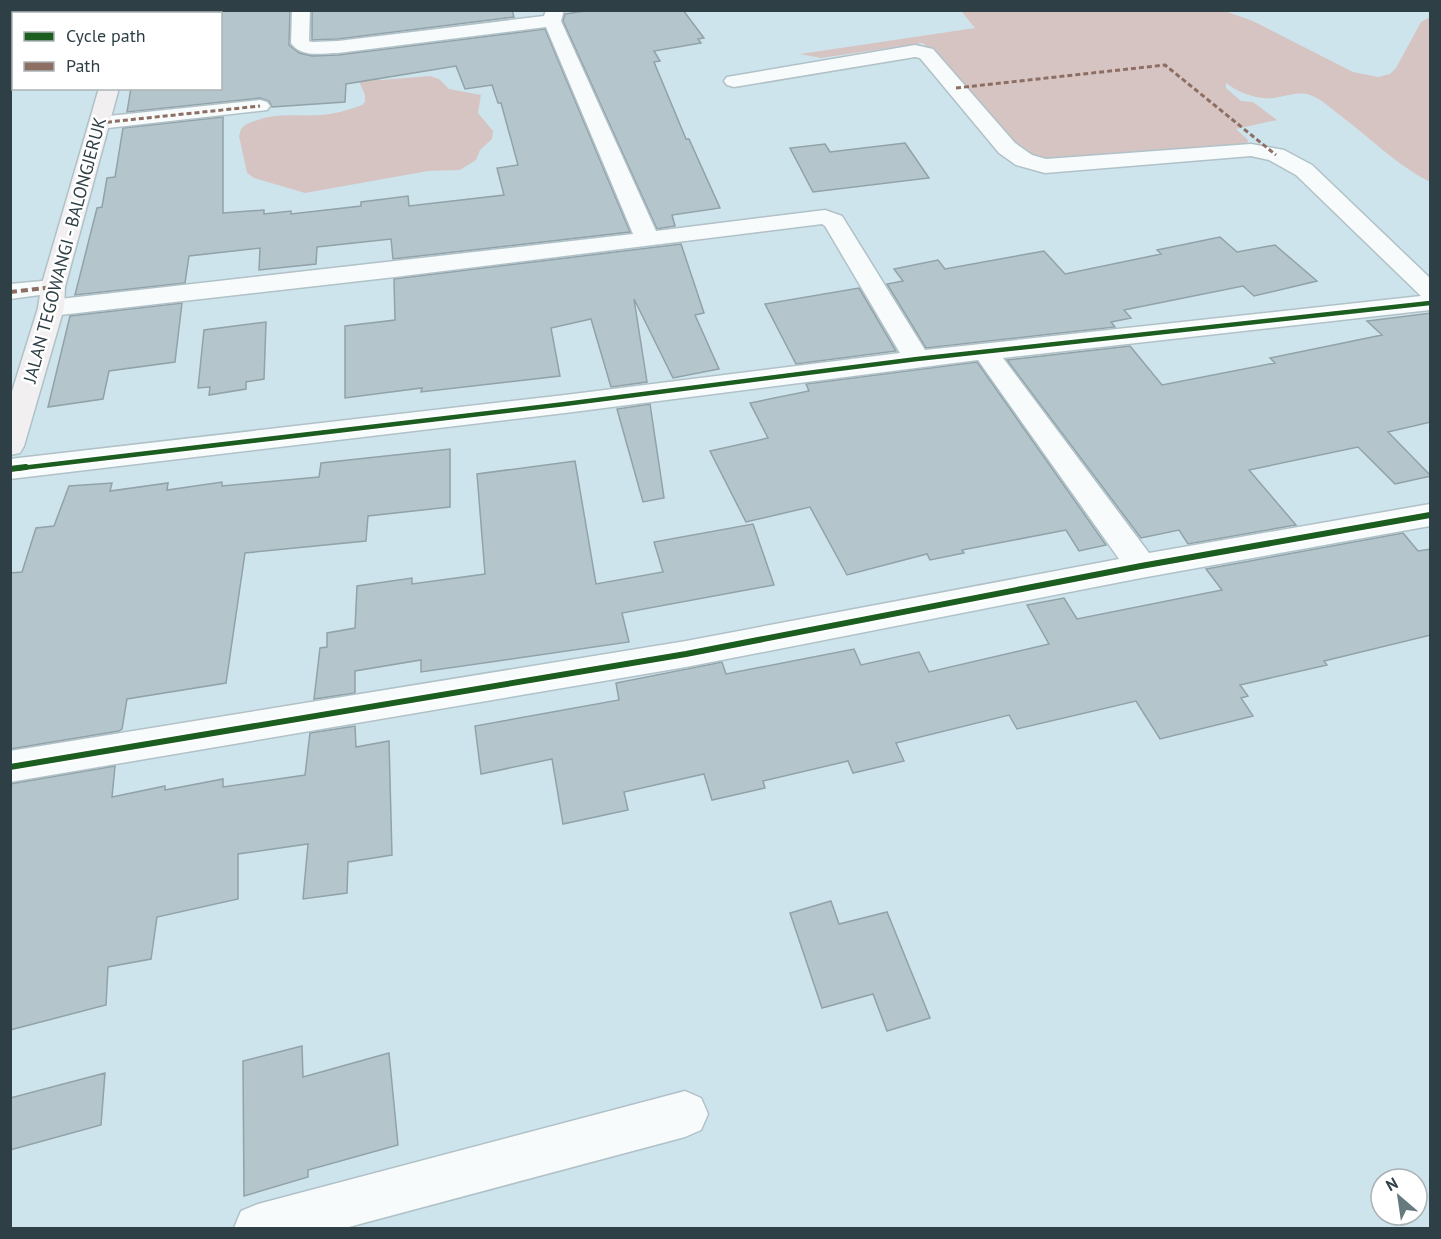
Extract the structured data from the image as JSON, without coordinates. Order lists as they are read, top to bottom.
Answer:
{
  "streets": {
    "street": ["JALAN TEGOWANGI - BALONGJERUK"]
  },
  "legend": ["Cycle path", "Path"],
  "north": "top left"
}
